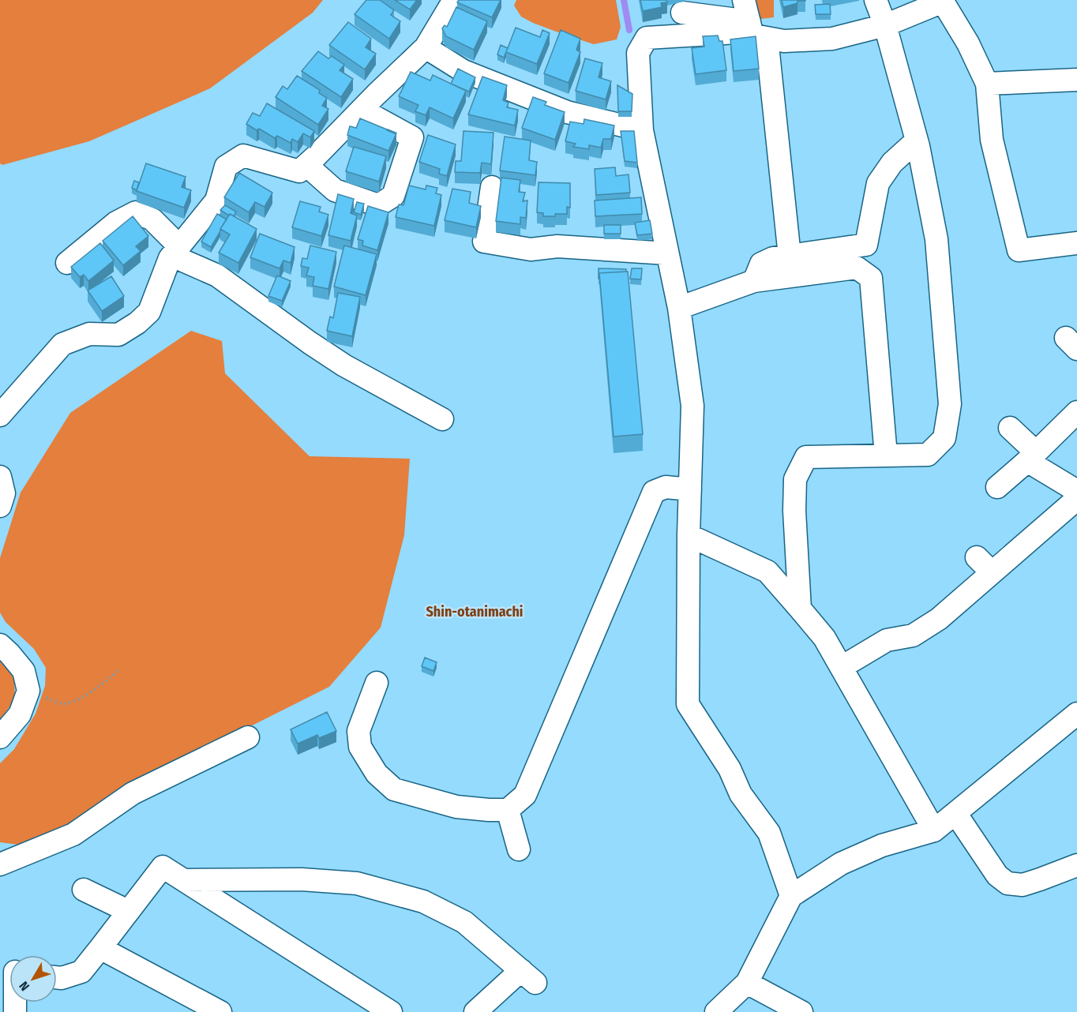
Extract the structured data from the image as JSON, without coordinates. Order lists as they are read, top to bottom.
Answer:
{
  "districts": ["Shin-otanimachi"],
  "north": "bottom left"
}
